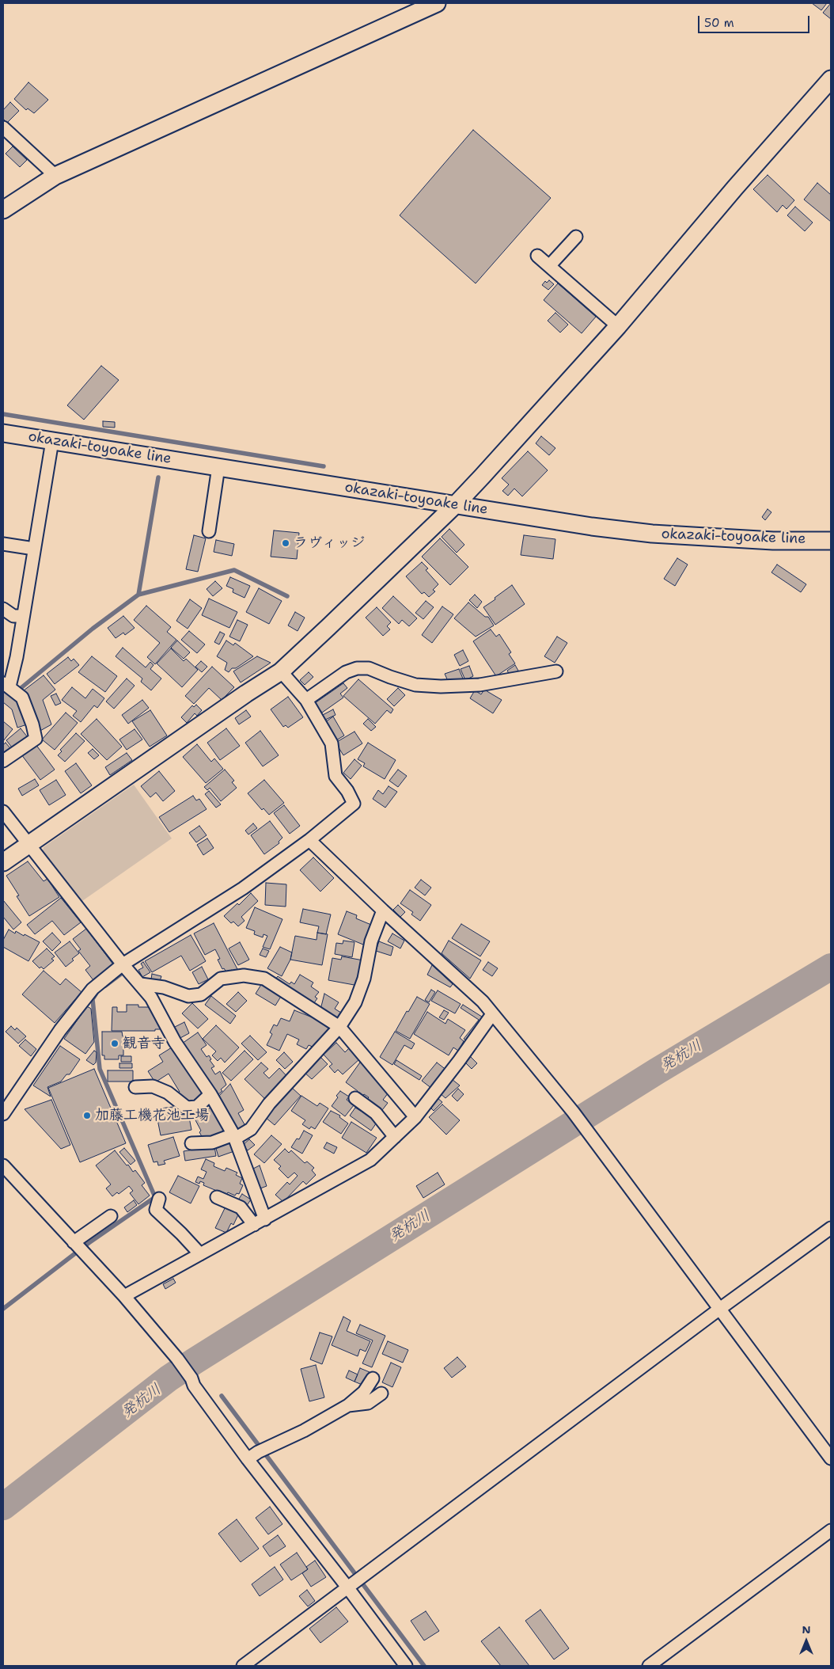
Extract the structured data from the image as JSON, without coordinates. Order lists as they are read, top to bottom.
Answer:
{
  "streets": {
    "street": ["okazaki-toyoake line"]
  },
  "water": ["発杭川"],
  "places": ["ラヴィッジ", "観音寺", "加藤工機花池工場"],
  "scale_bar": "50 m",
  "north": "top"
}
